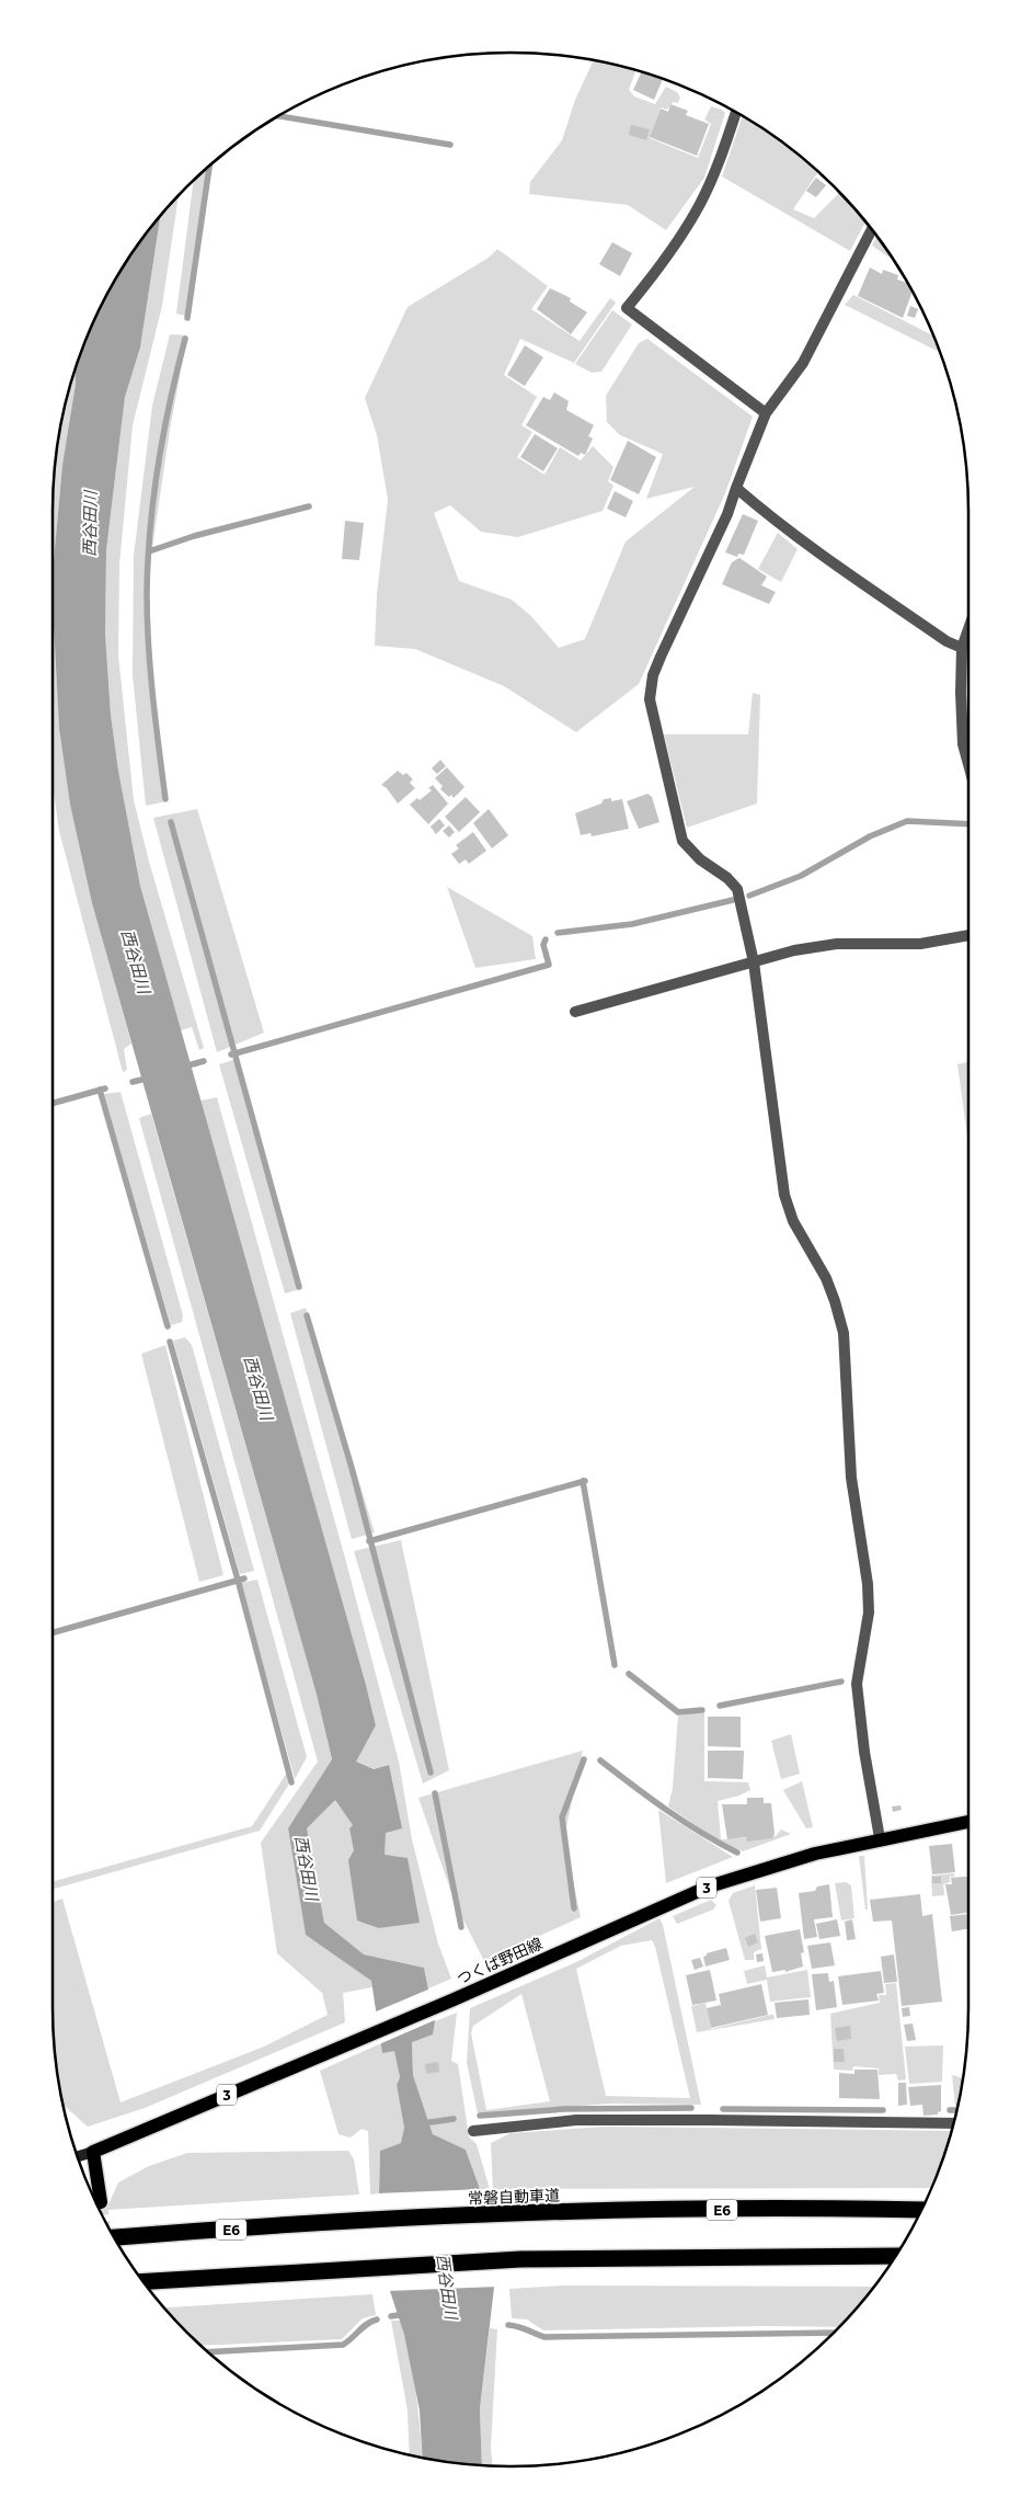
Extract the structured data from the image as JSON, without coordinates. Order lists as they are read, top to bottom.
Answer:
{
  "streets": {
    "highway": ["常磐自動車道", "E6"],
    "main road": ["3", "つくば野田線"]
  },
  "water": ["西谷田川"]
}
